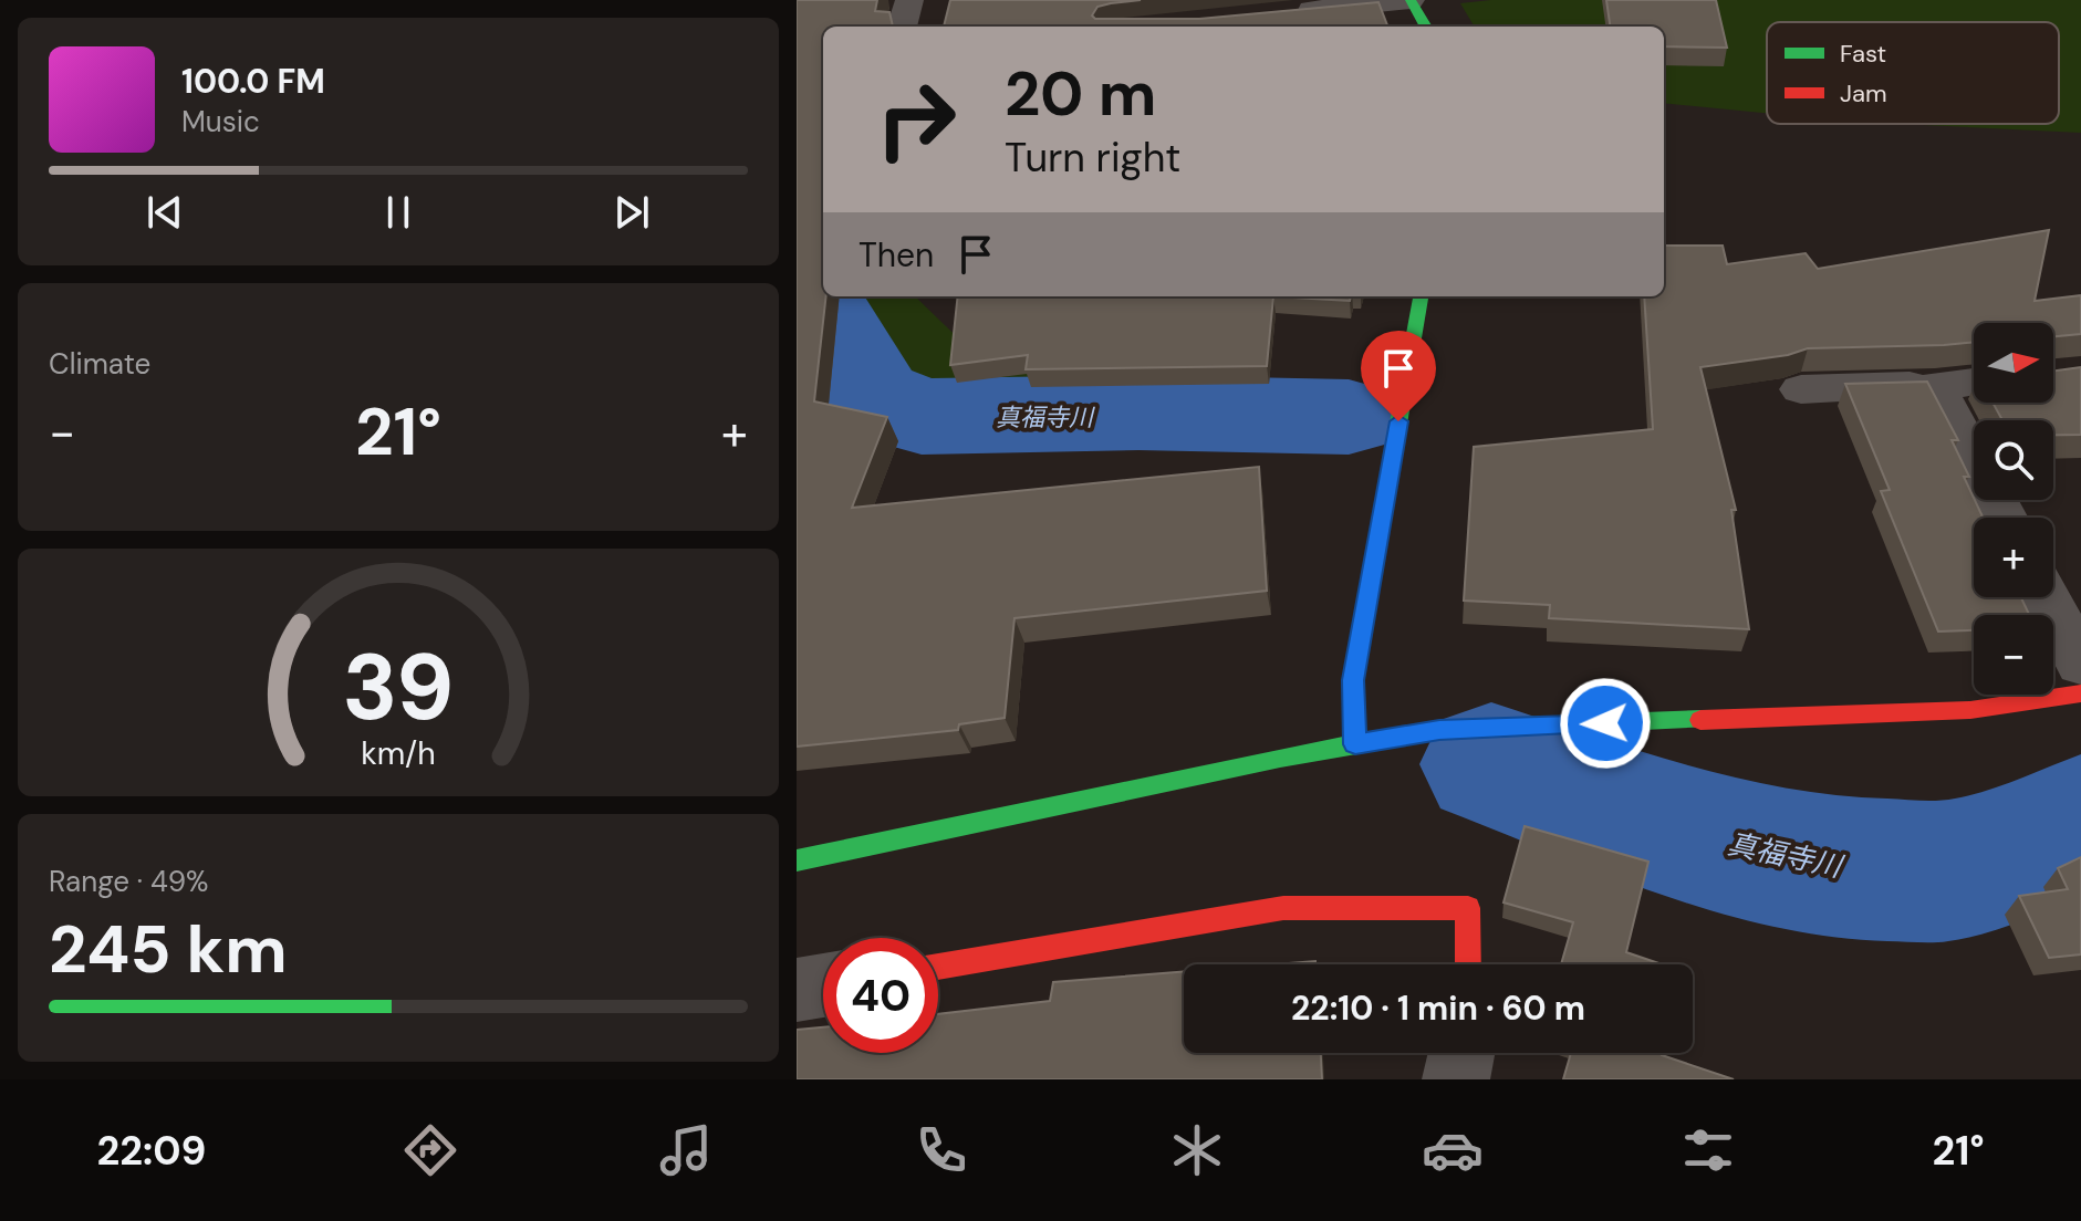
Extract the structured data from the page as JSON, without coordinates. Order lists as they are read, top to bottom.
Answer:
{
  "water": ["真福寺川"],
  "legend": ["Fast", "Jam"],
  "north": "right",
  "page": {
    "turn": ["20 m", "Turn right"],
    "song": ["100.0 FM", "Music"],
    "then": "Then",
    "tile": [
      "Climate",
      ["Range · 49%", "245 km"]
    ],
    "map_buttons": ["+", "−"],
    "heat": ["−", "21°", "+"],
    "limit": "40",
    "trip": "22:10 · 1 min · 60 m",
    "tabs": ["22:09", "21°"],
    "gauge": ["39", "km/h"]
  }
}
